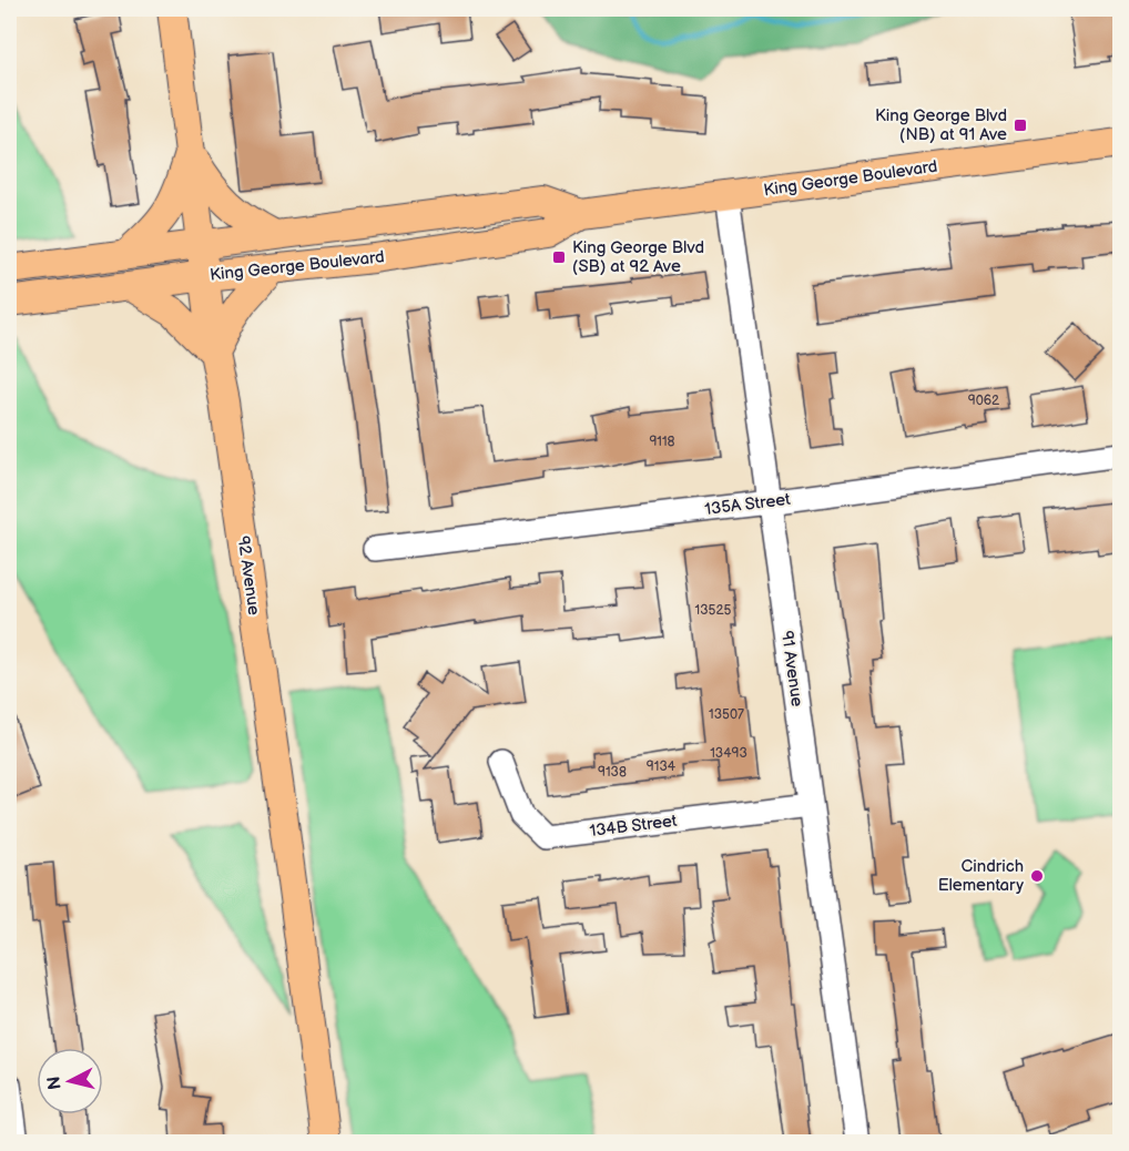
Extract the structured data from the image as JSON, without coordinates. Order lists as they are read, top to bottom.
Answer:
{
  "streets": {
    "main road": ["King George Boulevard", "92 Avenue"],
    "street": ["135A Street", "91 Avenue", "134B Street"]
  },
  "crossings": [
    ["King George Boulevard", "92 Avenue"],
    ["King George Boulevard", "91 Avenue"],
    ["135A Street", "91 Avenue"],
    ["91 Avenue", "134B Street"]
  ],
  "places": {
    "transit": ["King George Blvd (NB) at 91 Ave", "King George Blvd (SB) at 92 Ave"],
    "other": ["Cindrich Elementary"]
  },
  "house_numbers": [
    "9062",
    "9118",
    "13525",
    "13507",
    "13493",
    "9134",
    "9138"
  ],
  "north": "left"
}
